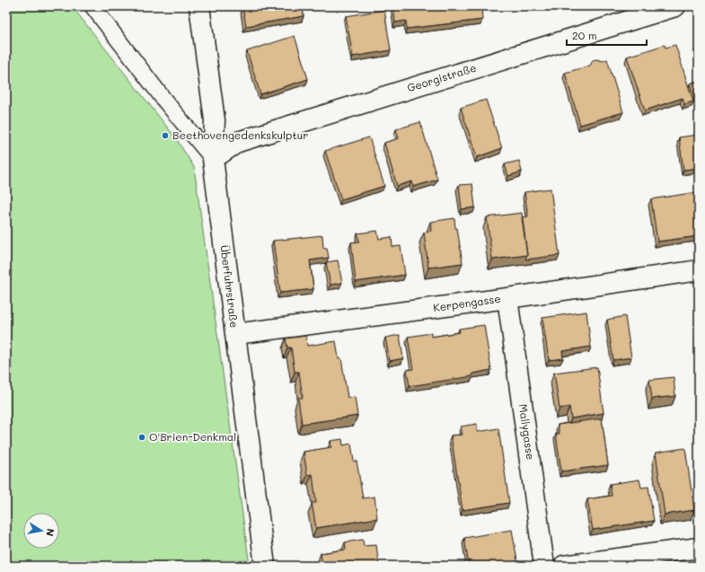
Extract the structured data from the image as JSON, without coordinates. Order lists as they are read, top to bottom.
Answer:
{
  "streets": {
    "street": [
      "Georgistraße",
      "Überfuhrstraße",
      "Kerpengasse",
      "Mallygasse"
    ]
  },
  "crossings": [
    ["Georgistraße", "Überfuhrstraße"],
    ["Überfuhrstraße", "Kerpengasse"],
    ["Kerpengasse", "Mallygasse"]
  ],
  "places": ["Beethovengedenkskulptur", "O'Brien-Denkmal"],
  "scale_bar": "20 m",
  "north": "right"
}
